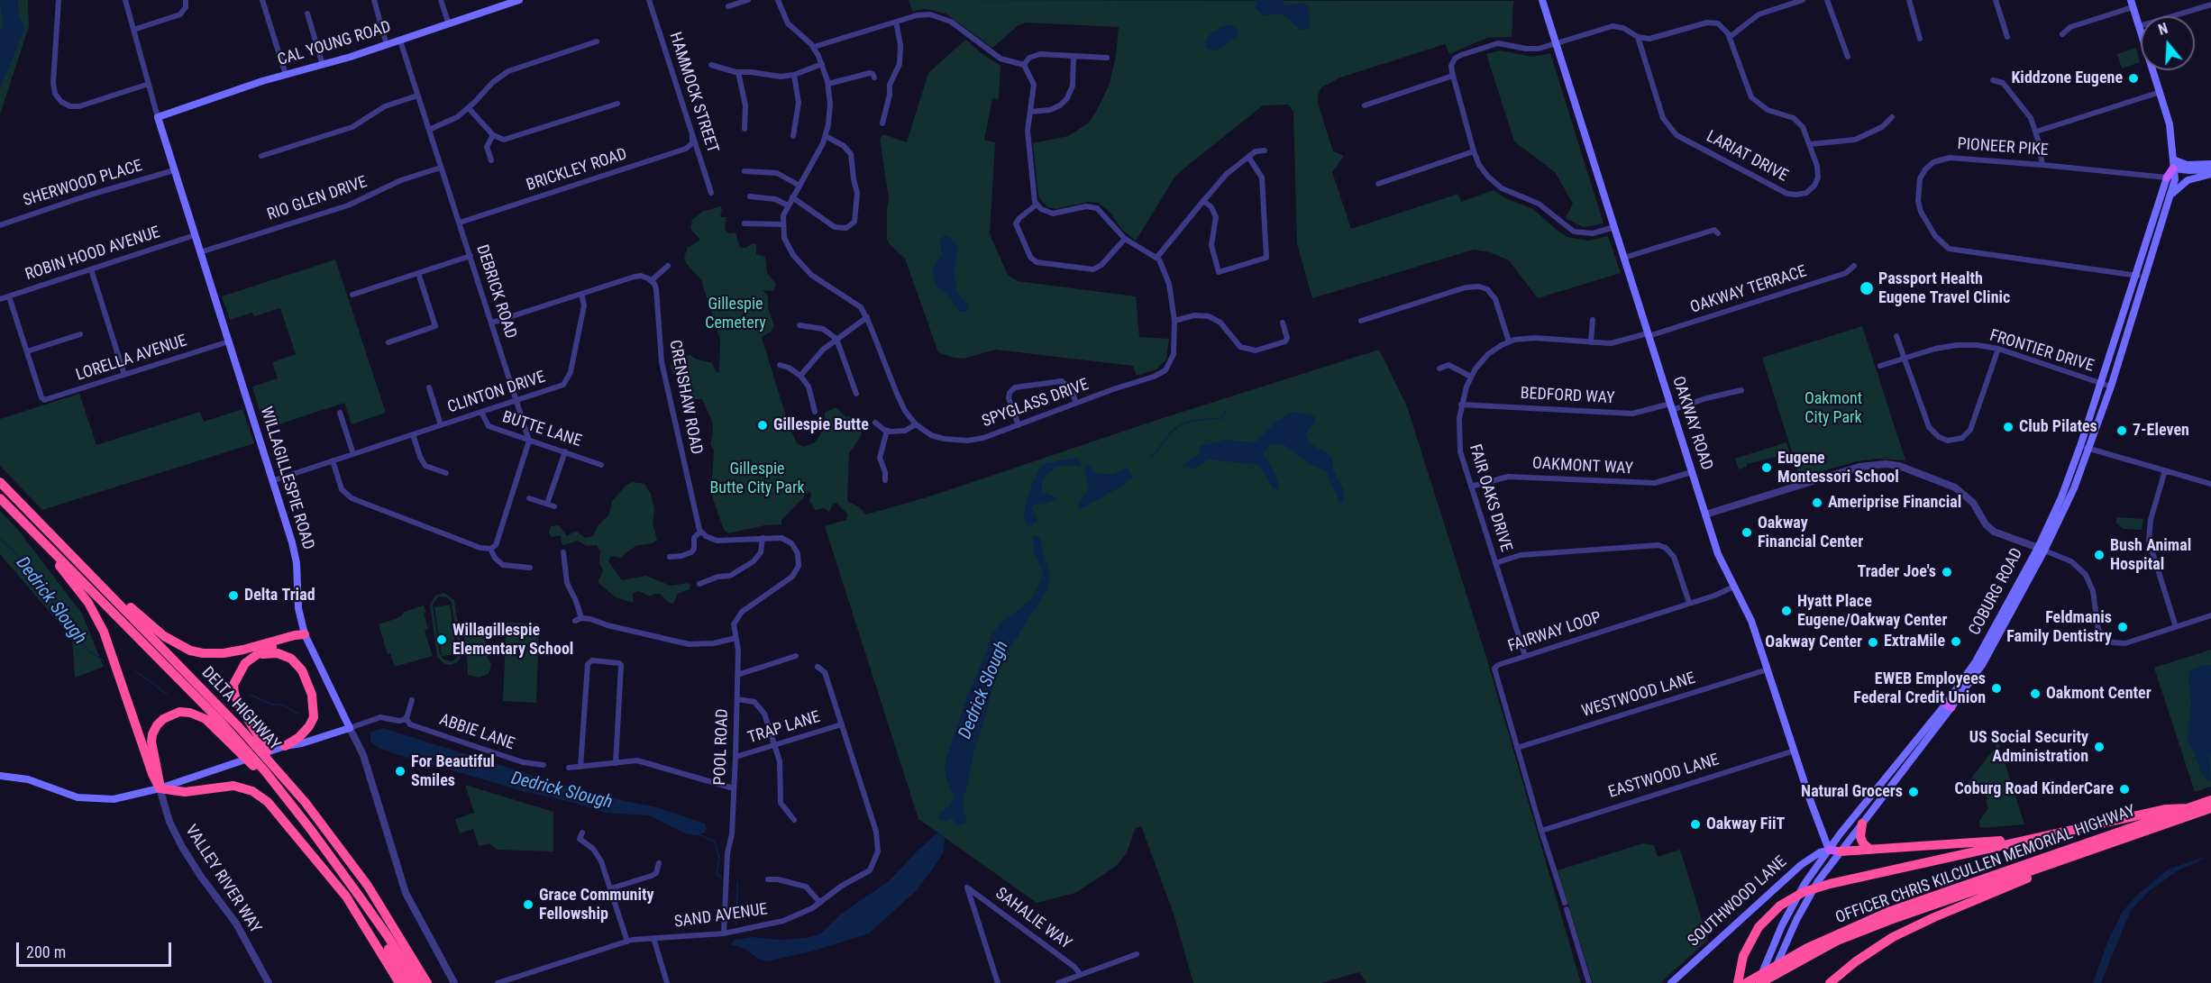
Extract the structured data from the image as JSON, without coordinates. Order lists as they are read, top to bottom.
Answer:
{
  "streets": {
    "highway": ["DELTA HIGHWAY", "OFFICER CHRIS KILCULLEN MEMORIAL HIGHWAY"],
    "main road": [
      "CAL YOUNG ROAD",
      "OAKWAY ROAD",
      "WILLAGILLESPIE ROAD",
      "COBURG ROAD",
      "SOUTHWOOD LANE"
    ],
    "street": [
      "HAMMOCK STREET",
      "PIONEER PIKE",
      "LARIAT DRIVE",
      "BRICKLEY ROAD",
      "SHERWOOD PLACE",
      "RIO GLEN DRIVE",
      "ROBIN HOOD AVENUE",
      "OAKWAY TERRACE",
      "DEBRICK ROAD",
      "FRONTIER DRIVE",
      "LORELLA AVENUE",
      "CLINTON DRIVE",
      "BEDFORD WAY",
      "CRENSHAW ROAD",
      "SPYGLASS DRIVE",
      "BUTTE LANE",
      "OAKMONT WAY",
      "FAIR OAKS DRIVE",
      "FAIRWAY LOOP",
      "WESTWOOD LANE",
      "TRAP LANE",
      "ABBIE LANE",
      "POOL ROAD",
      "EASTWOOD LANE",
      "VALLEY RIVER WAY",
      "SAND AVENUE",
      "SAHALIE WAY"
    ]
  },
  "crossings": [
    ["CAL YOUNG ROAD", "DEBRICK ROAD"],
    ["CAL YOUNG ROAD", "WILLAGILLESPIE ROAD"],
    ["HAMMOCK STREET", "BRICKLEY ROAD"],
    ["PIONEER PIKE", "COBURG ROAD"],
    ["BRICKLEY ROAD", "DEBRICK ROAD"],
    ["SHERWOOD PLACE", "WILLAGILLESPIE ROAD"],
    ["RIO GLEN DRIVE", "DEBRICK ROAD"],
    ["RIO GLEN DRIVE", "WILLAGILLESPIE ROAD"],
    ["ROBIN HOOD AVENUE", "WILLAGILLESPIE ROAD"],
    ["OAKWAY TERRACE", "OAKWAY ROAD"],
    ["OAKWAY TERRACE", "FAIR OAKS DRIVE"],
    ["DEBRICK ROAD", "CLINTON DRIVE"],
    ["DEBRICK ROAD", "BUTTE LANE"],
    ["FRONTIER DRIVE", "COBURG ROAD"],
    ["LORELLA AVENUE", "WILLAGILLESPIE ROAD"],
    ["CLINTON DRIVE", "BUTTE LANE"],
    ["CLINTON DRIVE", "WILLAGILLESPIE ROAD"],
    ["BEDFORD WAY", "OAKWAY ROAD"],
    ["BEDFORD WAY", "FAIR OAKS DRIVE"],
    ["OAKWAY ROAD", "OAKMONT WAY"],
    ["OAKWAY ROAD", "FAIR OAKS DRIVE"],
    ["OAKWAY ROAD", "COBURG ROAD"],
    ["OAKWAY ROAD", "FAIRWAY LOOP"],
    ["OAKWAY ROAD", "WESTWOOD LANE"],
    ["OAKWAY ROAD", "EASTWOOD LANE"],
    ["OAKWAY ROAD", "SOUTHWOOD LANE"],
    ["OAKMONT WAY", "FAIR OAKS DRIVE"],
    ["WILLAGILLESPIE ROAD", "ABBIE LANE"],
    ["FAIR OAKS DRIVE", "FAIRWAY LOOP"],
    ["COBURG ROAD", "OFFICER CHRIS KILCULLEN MEMORIAL HIGHWAY"],
    ["COBURG ROAD", "SOUTHWOOD LANE"],
    ["FAIRWAY LOOP", "WESTWOOD LANE"],
    ["FAIRWAY LOOP", "EASTWOOD LANE"],
    ["TRAP LANE", "POOL ROAD"],
    ["TRAP LANE", "SAND AVENUE"],
    ["POOL ROAD", "SAND AVENUE"]
  ],
  "water": ["Dedrick Slough"],
  "parks": ["Gillespie Cemetery", "Oakmont City Park", "Gillespie Butte City Park"],
  "places": [
    "Kiddzone Eugene",
    "Passport Health Eugene Travel Clinic",
    "Gillespie Butte",
    "Club Pilates",
    "7-Eleven",
    "Eugene Montessori School",
    "Ameriprise Financial",
    "Oakway Financial Center",
    "Bush Animal Hospital",
    "Trader Joe's",
    "Delta Triad",
    "Hyatt Place Eugene/Oakway Center",
    "Feldmanis Family Dentistry",
    "Willagillespie Elementary School",
    "ExtraMile",
    "Oakway Center",
    "EWEB Employees Federal Credit Union",
    "Oakmont Center",
    "US Social Security Administration",
    "For Beautiful Smiles",
    "Coburg Road KinderCare",
    "Natural Grocers",
    "Oakway FiiT",
    "Grace Community Fellowship"
  ],
  "scale_bar": "200 m",
  "north": "top"
}
